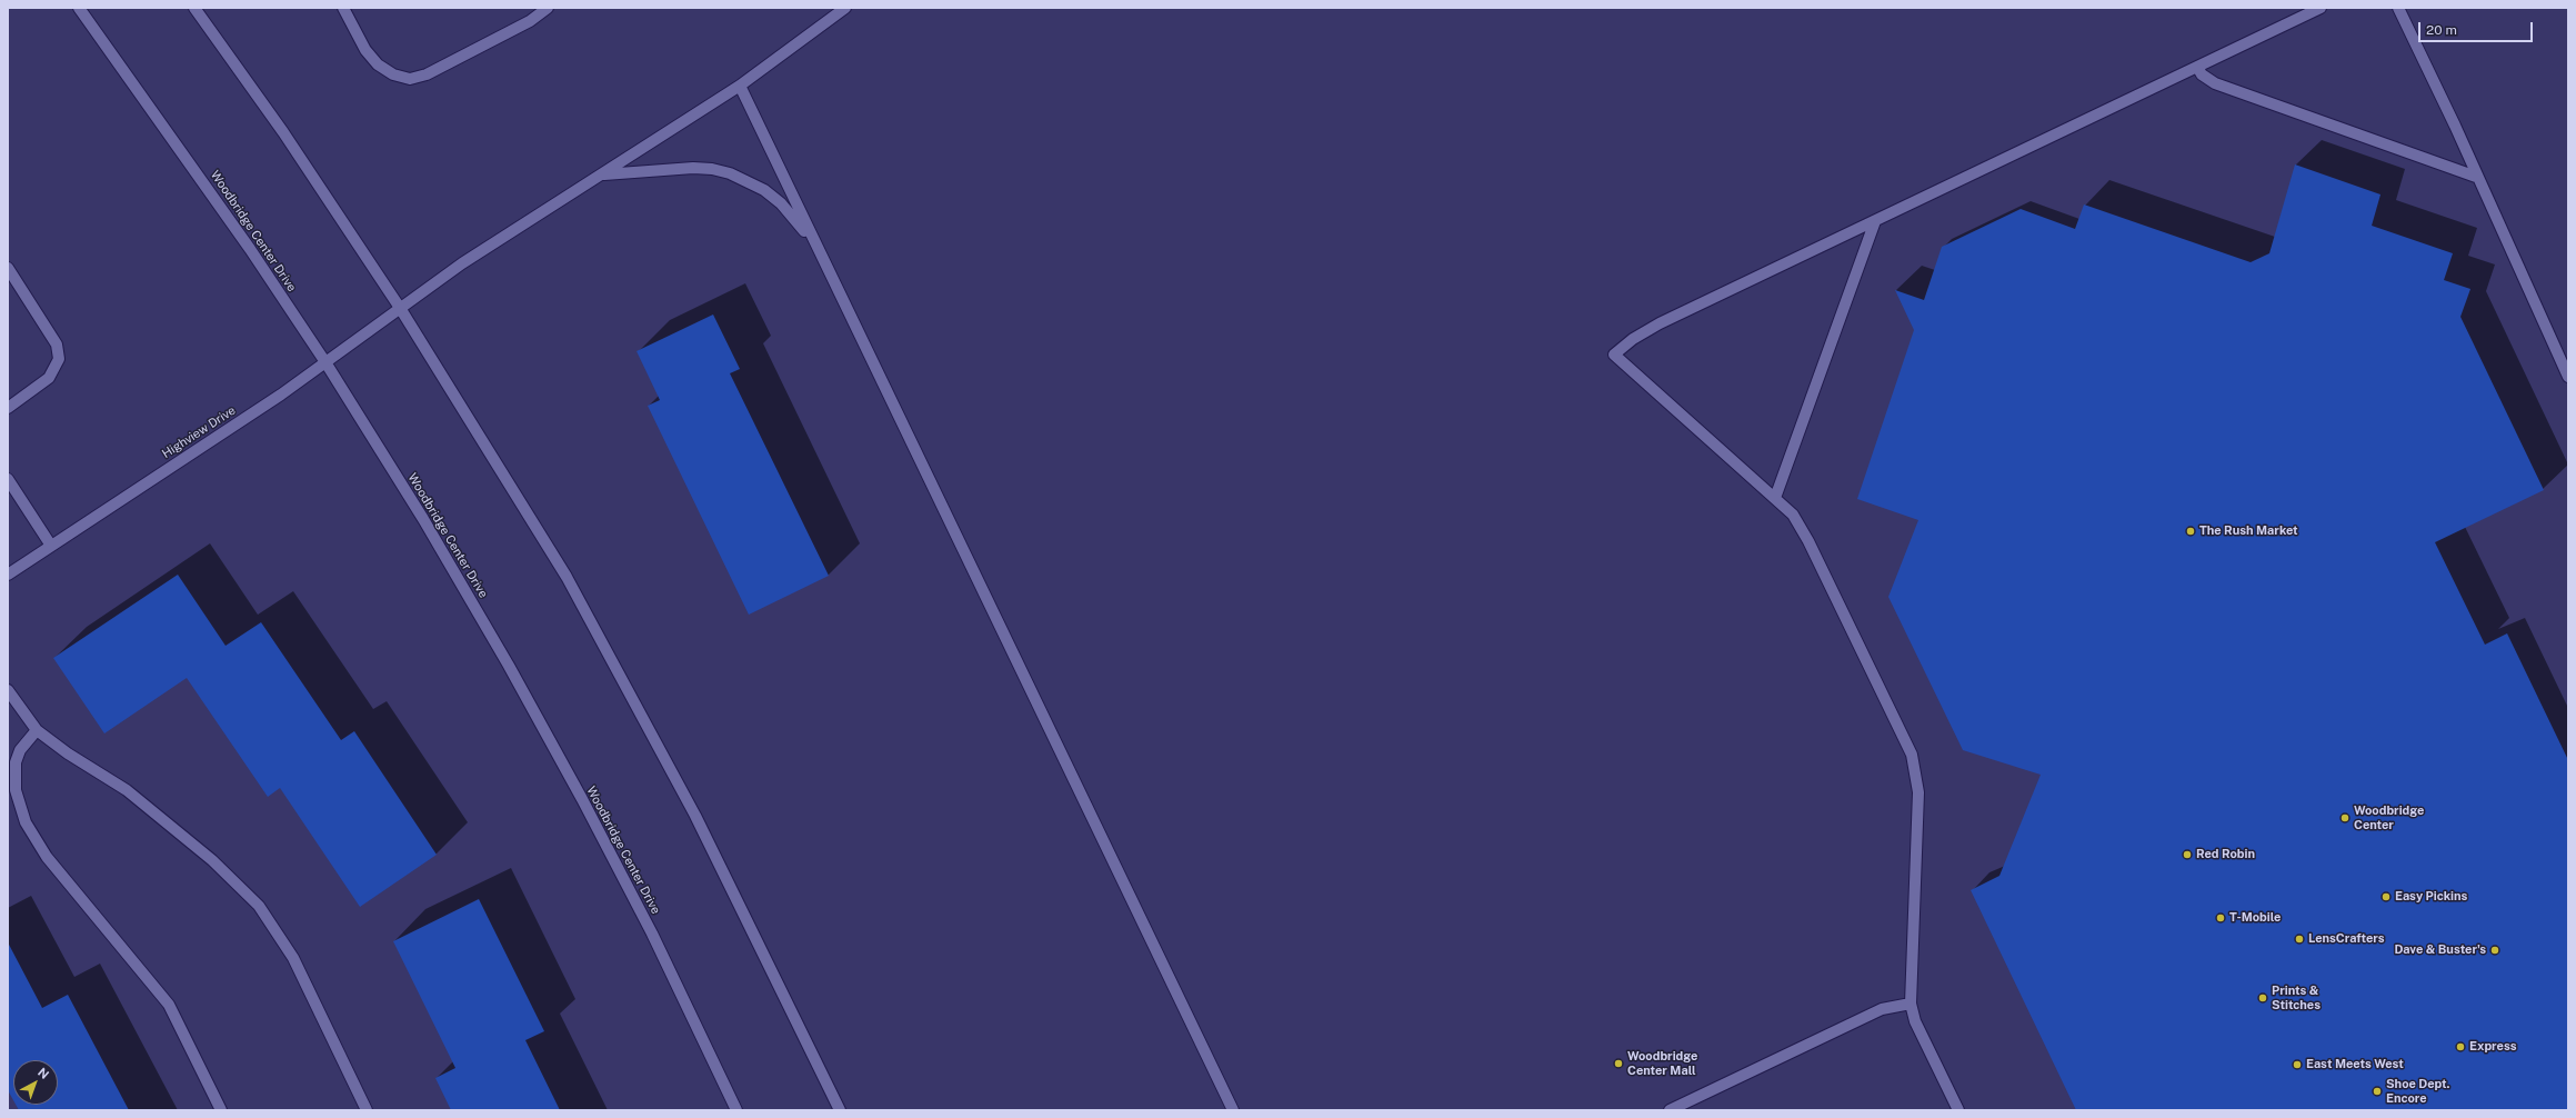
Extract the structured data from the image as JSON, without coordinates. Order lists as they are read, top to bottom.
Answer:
{
  "streets": {
    "street": ["Woodbridge Center Drive", "Highview Drive"]
  },
  "crossings": [
    ["Woodbridge Center Drive", "Highview Drive"]
  ],
  "places": [
    "The Rush Market",
    "Woodbridge Center",
    "Red Robin",
    "Easy Pickins",
    "T-Mobile",
    "LensCrafters",
    "Dave & Buster's",
    "Prints & Stitches",
    "Express",
    "Woodbridge Center Mall",
    "East Meets West",
    "Shoe Dept. Encore"
  ],
  "scale_bar": "20 m",
  "north": "top right"
}
